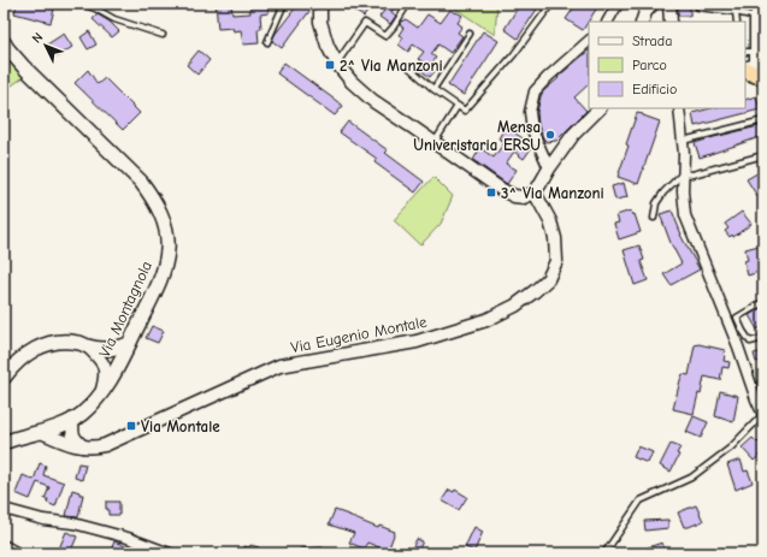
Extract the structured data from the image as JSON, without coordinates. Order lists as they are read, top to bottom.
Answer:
{
  "streets": {
    "main road": ["Via Montagnola"],
    "street": ["Via Eugenio Montale"]
  },
  "crossings": [
    ["Via Montagnola", "Via Eugenio Montale"]
  ],
  "places": {
    "transit": ["2^ Via Manzoni", "3^ Via Manzoni", "Via Montale"],
    "other": ["Mensa Univeristaria ERSU"]
  },
  "legend": ["Strada", "Parco", "Edificio"],
  "north": "top left"
}
